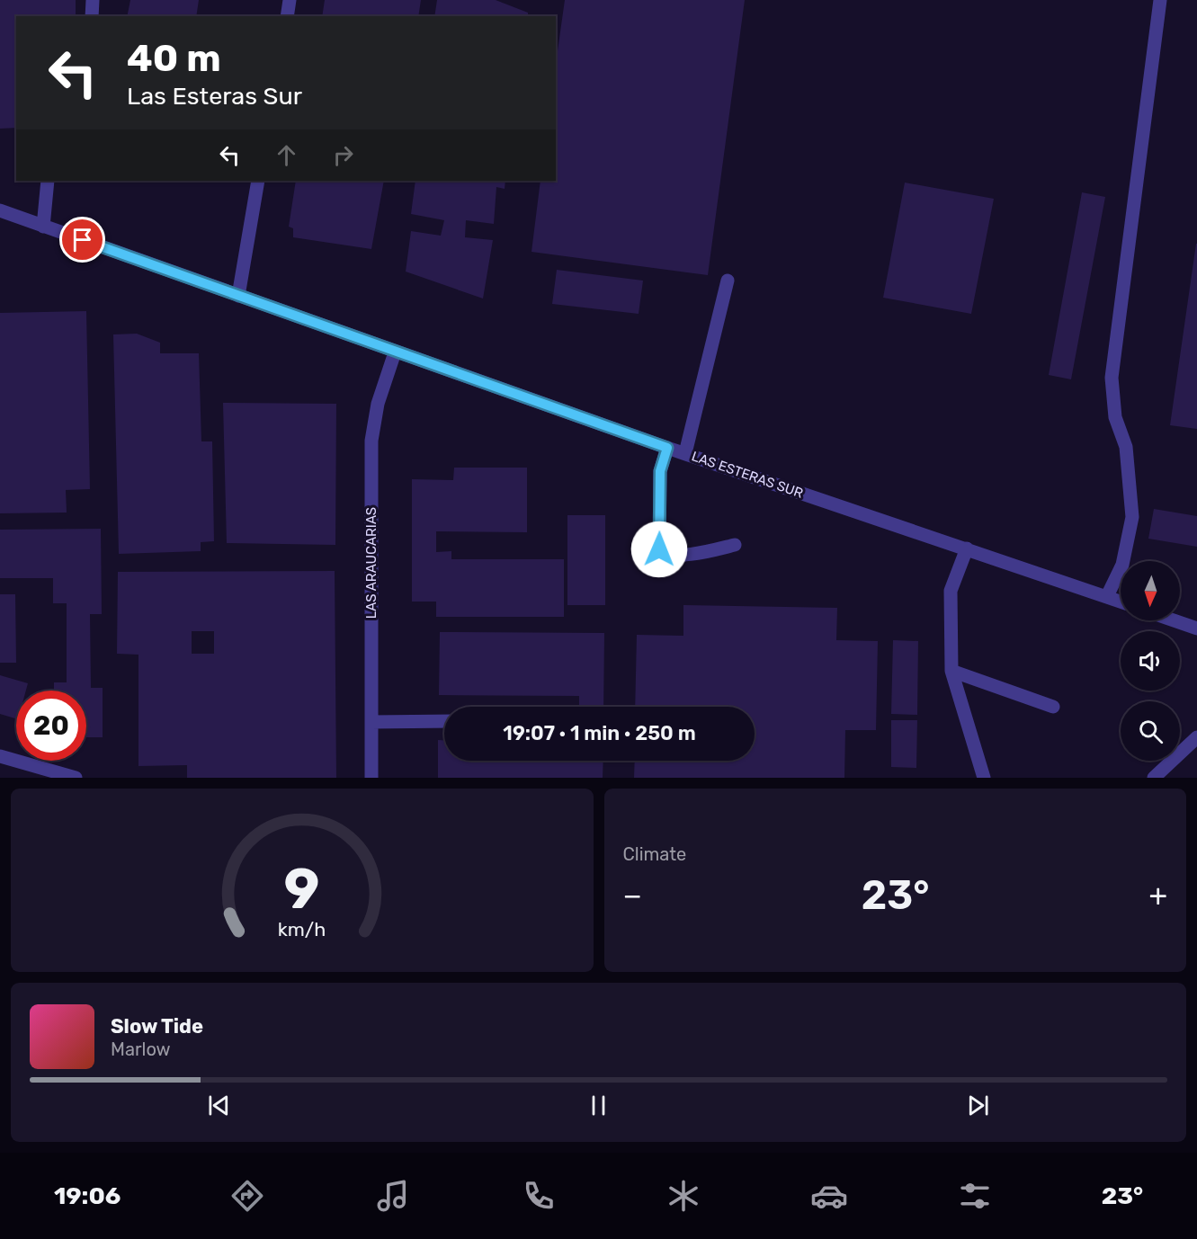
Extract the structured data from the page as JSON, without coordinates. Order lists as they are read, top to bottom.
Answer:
{
  "streets": {
    "street": ["LAS ESTERAS SUR", "LAS ARAUCARIAS"]
  },
  "crossings": [
    ["LAS ESTERAS SUR", "LAS ARAUCARIAS"]
  ],
  "north": "bottom",
  "page": {
    "turn": ["40 m", "Las Esteras Sur"],
    "limit": "20",
    "trip": "19:07 · 1 min · 250 m",
    "tile": "Climate",
    "heat": ["−", "23°", "+"],
    "song": ["Slow Tide", "Marlow"],
    "tabs": ["19:06", "23°"],
    "gauge": ["9", "km/h"]
  }
}
